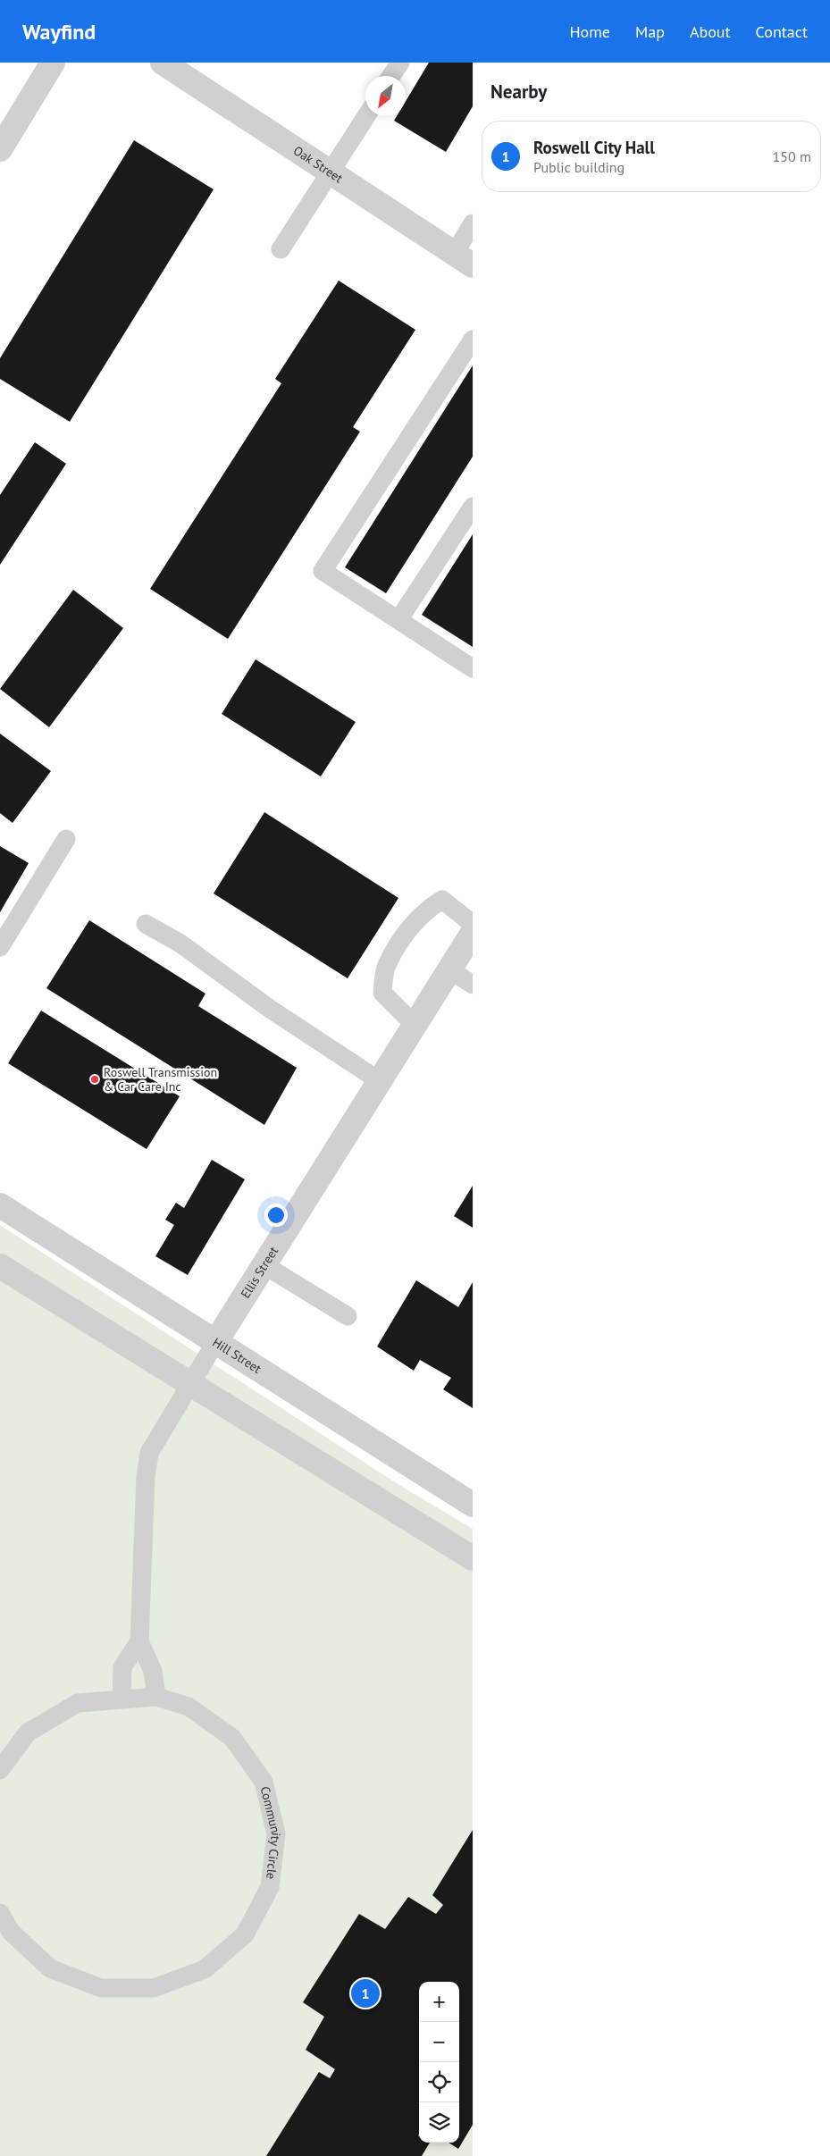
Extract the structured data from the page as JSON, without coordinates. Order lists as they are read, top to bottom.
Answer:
{
  "streets": {
    "street": ["Oak Street", "Ellis Street", "Hill Street"],
    "lane": ["Community Circle"]
  },
  "crossings": [
    ["Ellis Street", "Hill Street"],
    ["Ellis Street", "Community Circle"]
  ],
  "places": ["Roswell Transmission & Car Care Inc"],
  "north": "bottom left",
  "page": {
    "header": "Wayfind",
    "nav": [
      "Home",
      "Map",
      "About",
      "Contact"
    ],
    "heading": "Nearby",
    "list": [
      {
        "mark": "1",
        "name": "Roswell City Hall",
        "note": "Public building",
        "value": "150 m"
      }
    ],
    "pins": "1",
    "map_buttons": ["+", "−"]
  }
}
